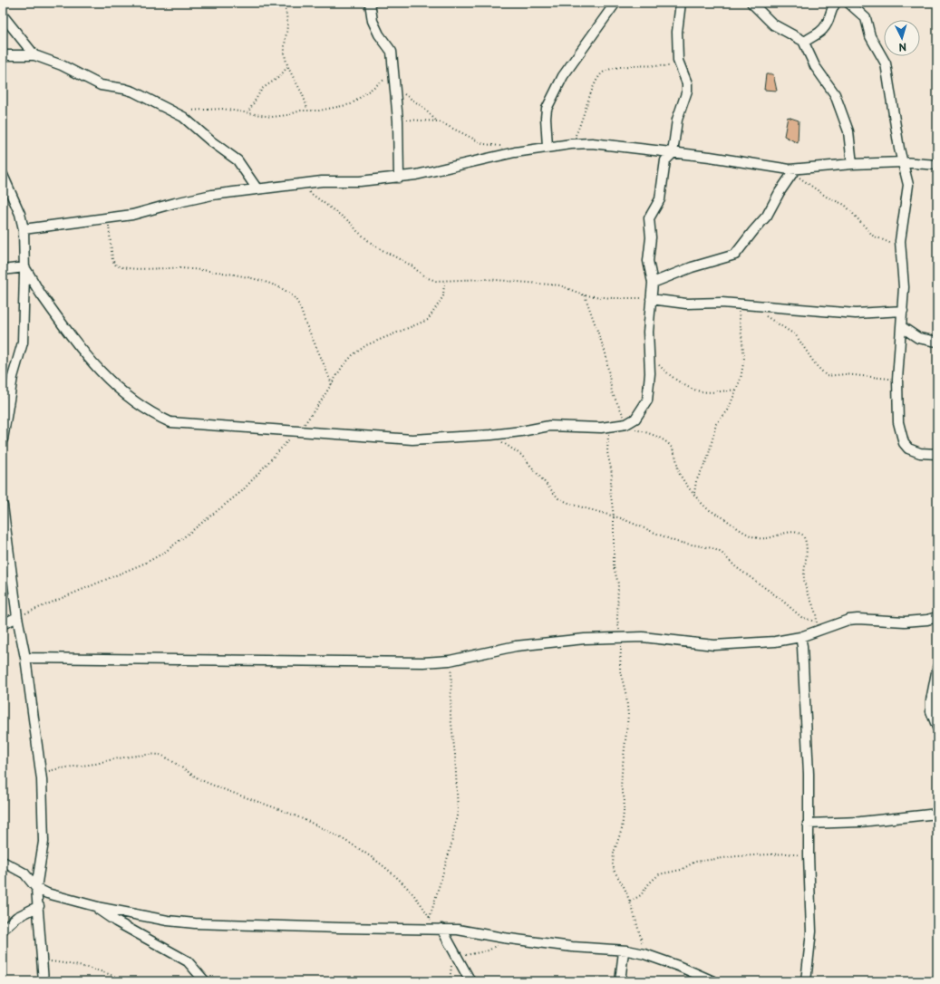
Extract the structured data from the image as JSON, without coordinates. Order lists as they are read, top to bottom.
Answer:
{
  "north": "bottom"
}
